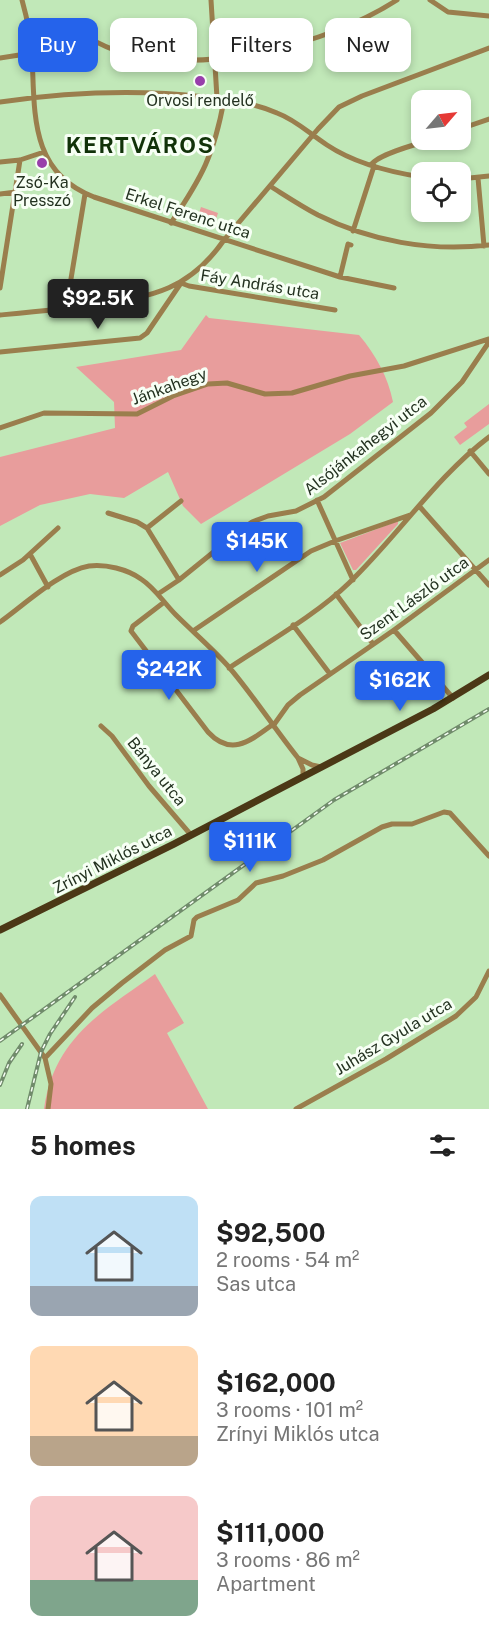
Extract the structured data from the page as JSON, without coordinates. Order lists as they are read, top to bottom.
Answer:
{
  "streets": {
    "main road": ["Zrínyi Miklós utca"],
    "street": [
      "Erkel Ferenc utca",
      "Fáy András utca",
      "Jánkahegy",
      "Alsójánkahegyi utca",
      "Szent László utca",
      "Bánya utca",
      "Juhász Gyula utca"
    ]
  },
  "crossings": [
    ["Jánkahegy", "Alsójánkahegyi utca"],
    ["Bánya utca", "Zrínyi Miklós utca"]
  ],
  "districts": ["KERTVÁROS"],
  "places": ["Orvosi rendelő", "Zsó-Ka Presszó"],
  "north": "top right",
  "page": {
    "chip": [
      "Buy",
      "Rent",
      "Filters",
      "New"
    ],
    "price": [
      "$92.5K",
      "$145K",
      "$242K",
      "$162K",
      "$111K"
    ],
    "heading": "5 homes",
    "list": [
      {
        "name": "$92,500",
        "note": "2 rooms · 54 m² · Sas utca"
      },
      {
        "name": "$162,000",
        "note": "3 rooms · 101 m² · Zrínyi Miklós utca"
      },
      {
        "name": "$111,000",
        "note": "3 rooms · 86 m² · Apartment"
      }
    ]
  }
}
